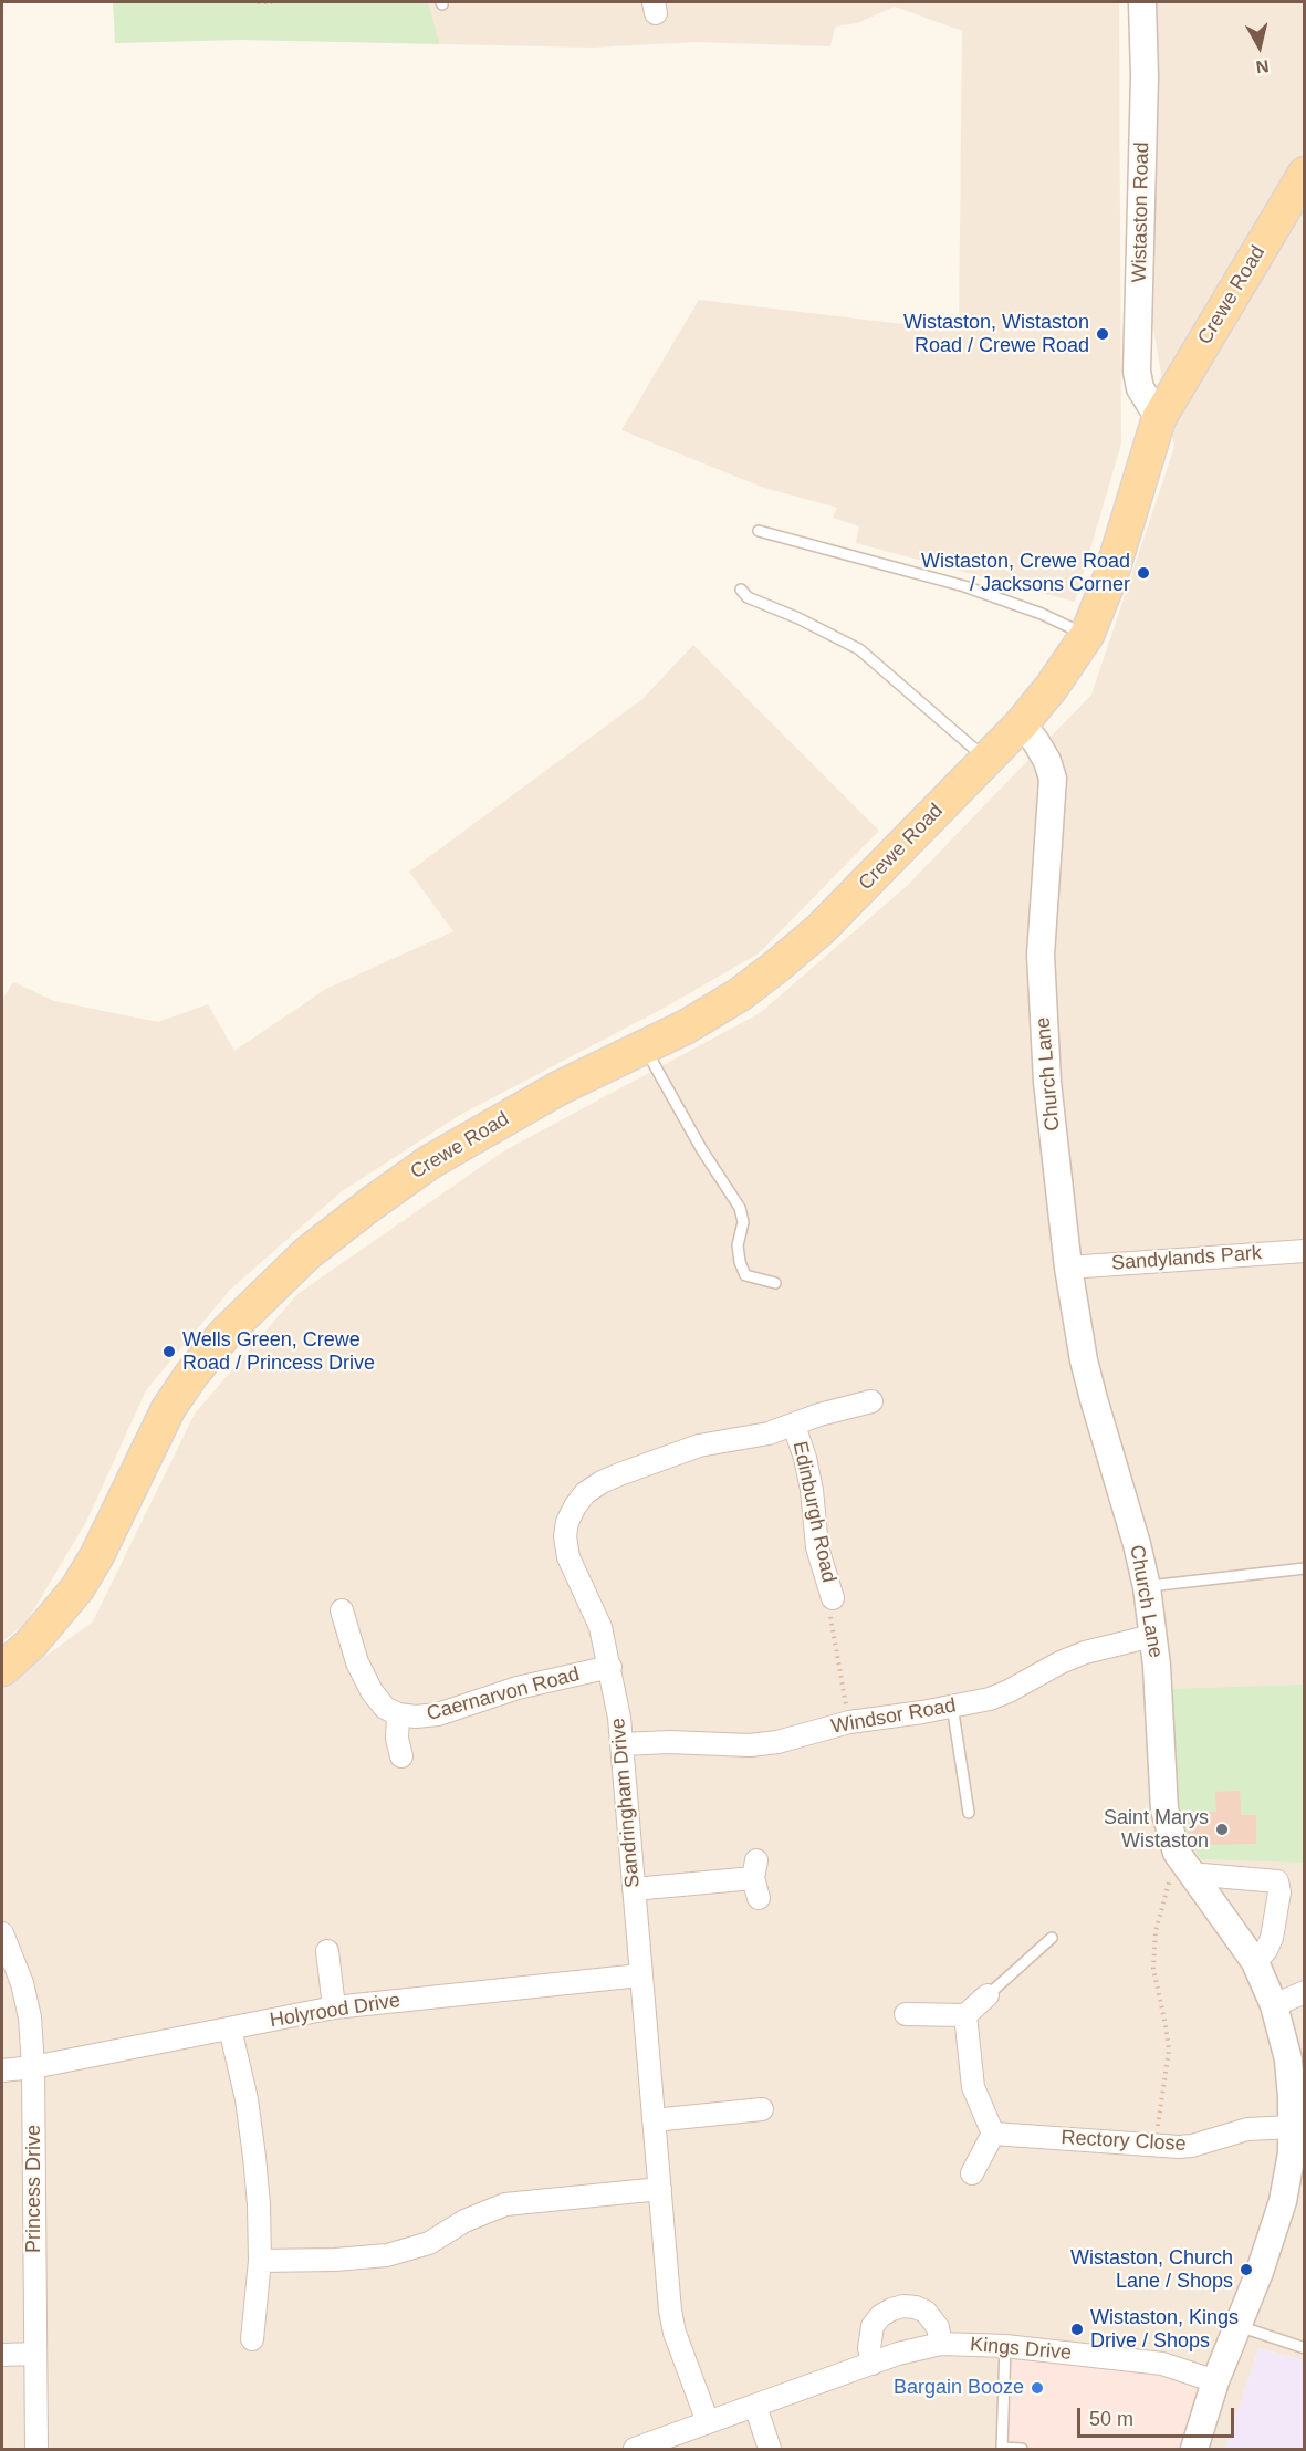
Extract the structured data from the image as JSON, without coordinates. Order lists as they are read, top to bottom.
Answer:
{
  "streets": {
    "main road": ["Crewe Road"],
    "street": [
      "Wistaston Road",
      "Church Lane",
      "Sandylands Park",
      "Edinburgh Road",
      "Caernarvon Road",
      "Windsor Road",
      "Sandringham Drive",
      "Holyrood Drive",
      "Rectory Close",
      "Princess Drive",
      "Kings Drive"
    ]
  },
  "crossings": [
    ["Wistaston Road", "Crewe Road"],
    ["Crewe Road", "Church Lane"],
    ["Church Lane", "Sandylands Park"],
    ["Church Lane", "Windsor Road"],
    ["Church Lane", "Rectory Close"],
    ["Church Lane", "Kings Drive"],
    ["Edinburgh Road", "Sandringham Drive"],
    ["Caernarvon Road", "Sandringham Drive"],
    ["Windsor Road", "Sandringham Drive"],
    ["Sandringham Drive", "Holyrood Drive"],
    ["Sandringham Drive", "Kings Drive"],
    ["Holyrood Drive", "Princess Drive"]
  ],
  "places": [
    "Wistaston, Wistaston Road / Crewe Road",
    "Wistaston, Crewe Road / Jacksons Corner",
    "Wells Green, Crewe Road / Princess Drive",
    "Saint Marys Wistaston",
    "Wistaston, Church Lane / Shops",
    "Wistaston, Kings Drive / Shops",
    "Bargain Booze"
  ],
  "scale_bar": "50 m",
  "north": "bottom"
}
